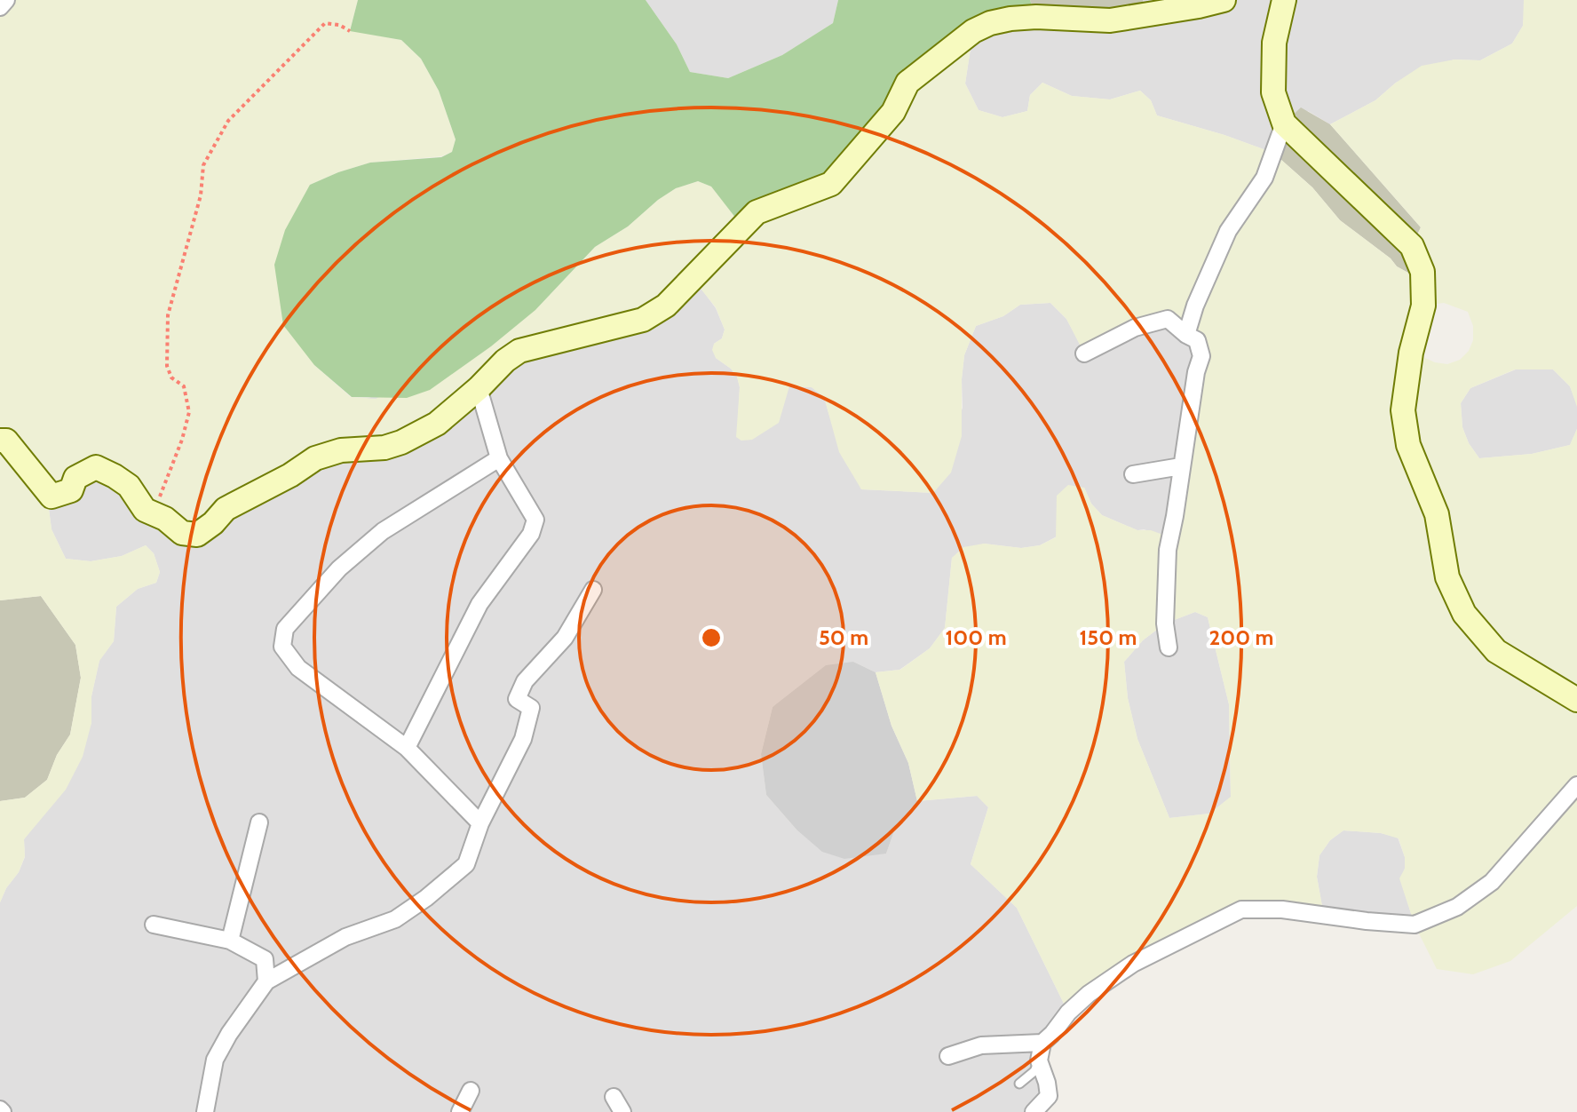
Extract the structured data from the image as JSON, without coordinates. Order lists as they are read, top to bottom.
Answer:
{
  "rings": [
    "50 m",
    "100 m",
    "150 m",
    "200 m"
  ]
}
